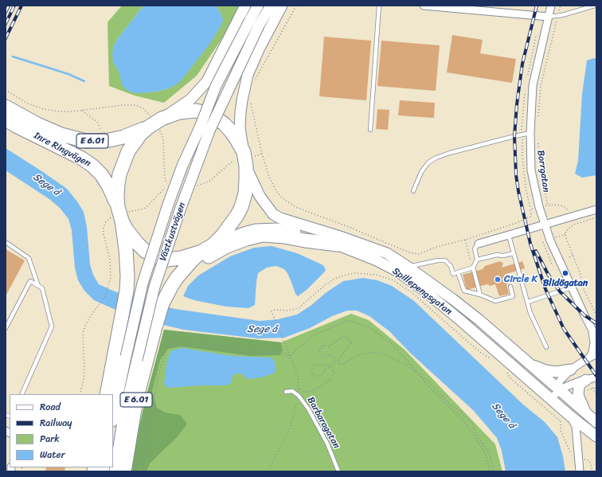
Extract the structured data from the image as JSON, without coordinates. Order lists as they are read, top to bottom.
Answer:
{
  "streets": {
    "highway": ["E 6.01", "Inre Ringvägen"],
    "main road": ["Västkustvägen", "Spillepengsgatan"],
    "street": ["Borrgatan"],
    "lane": ["Barbaragatan"]
  },
  "crossings": [
    ["E 6.01", "Inre Ringvägen"],
    ["E 6.01", "Spillepengsgatan"],
    ["Inre Ringvägen", "Spillepengsgatan"]
  ],
  "water": ["Sege å"],
  "places": ["Blidögatan", "Circle K"],
  "legend": [
    "Road",
    "Railway",
    "Park",
    "Water"
  ]
}
